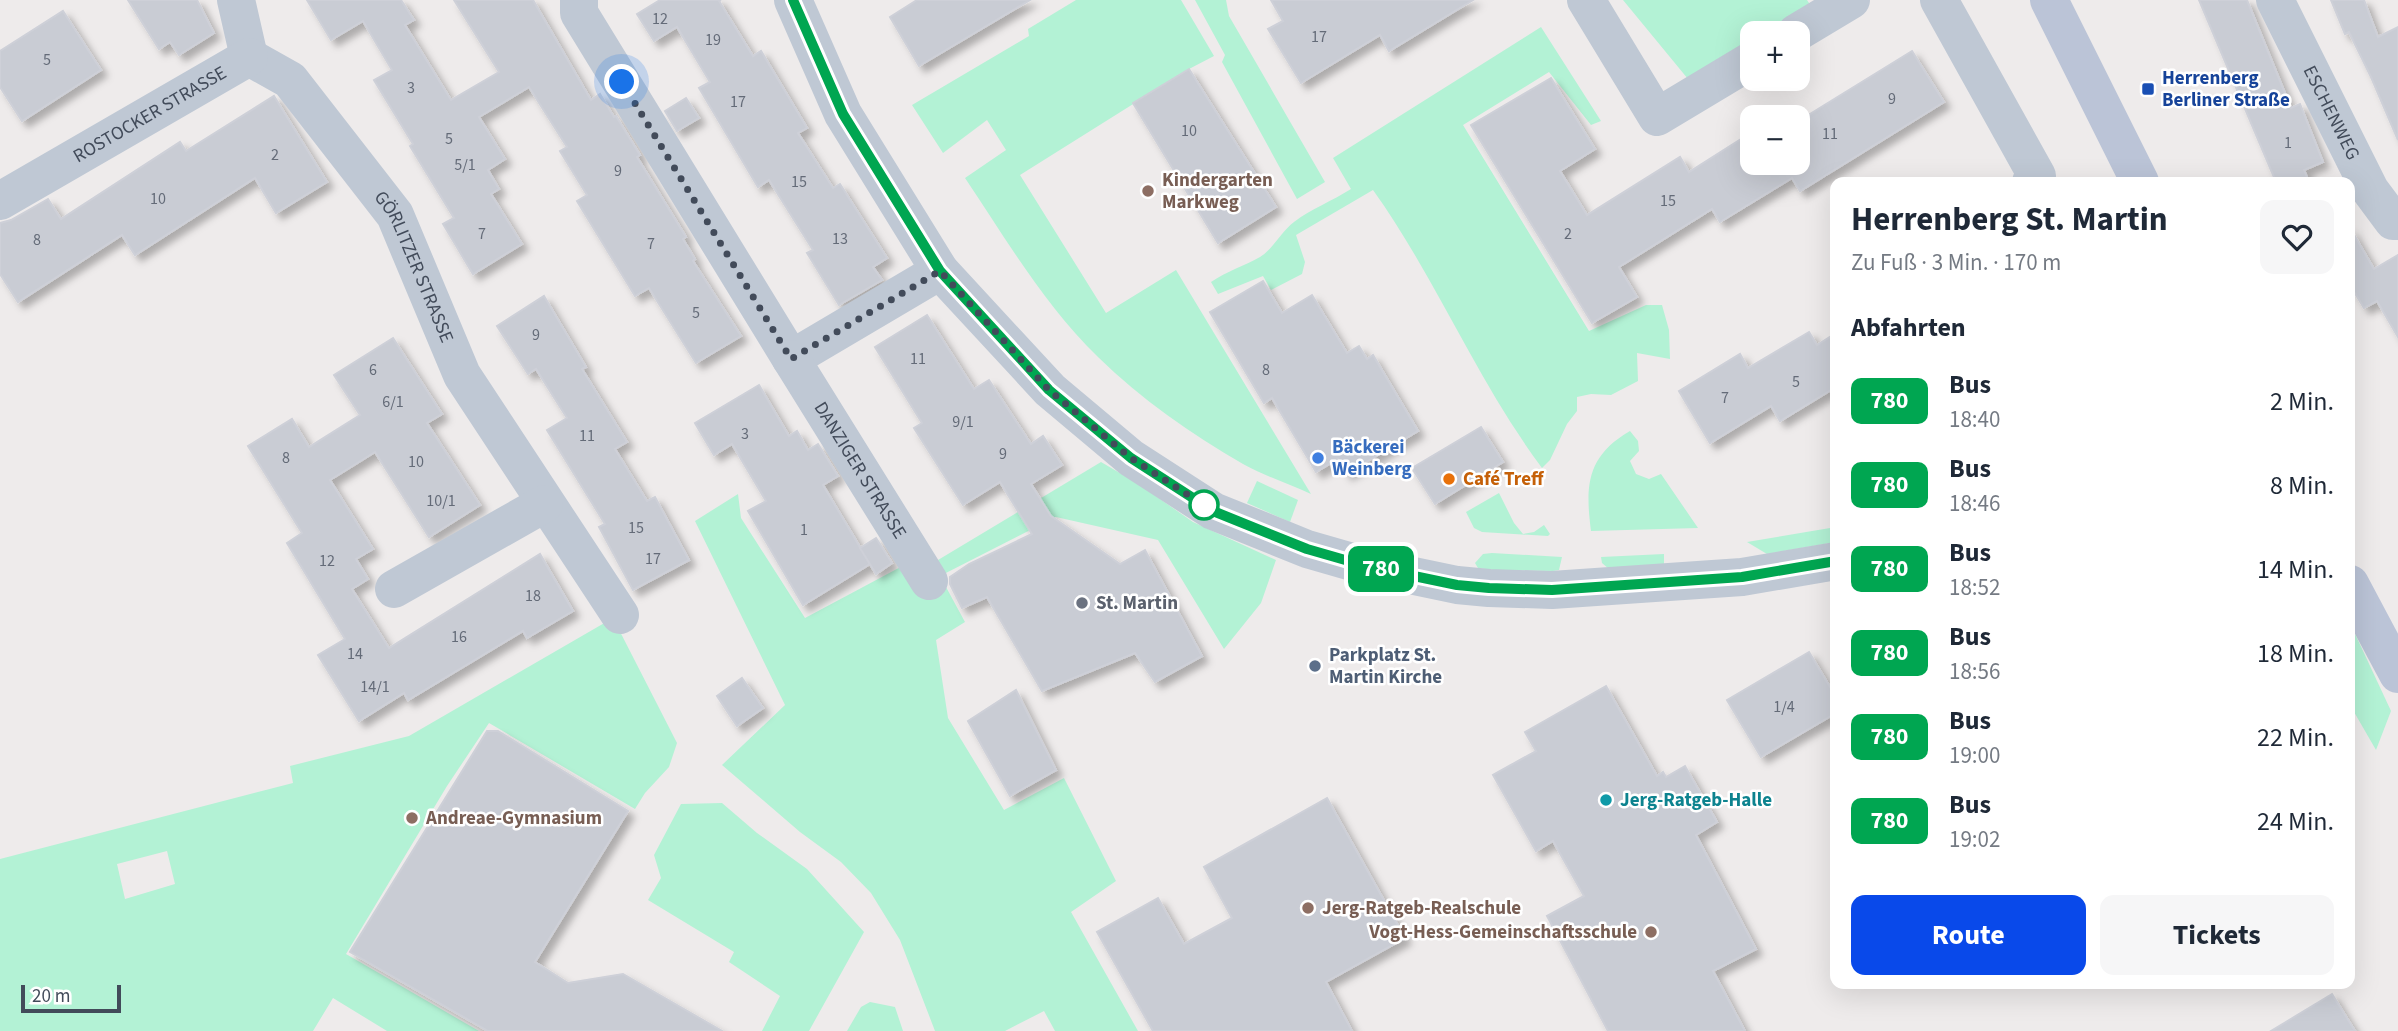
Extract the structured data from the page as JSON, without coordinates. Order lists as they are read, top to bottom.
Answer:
{
  "streets": {
    "street": [
      "ESCHENWEG",
      "ROSTOCKER STRASSE",
      "GÖRLITZER STRASSE",
      "DANZIGER STRASSE"
    ]
  },
  "crossings": [
    ["ROSTOCKER STRASSE", "GÖRLITZER STRASSE"]
  ],
  "places": {
    "transit": ["Herrenberg Berliner Straße"],
    "other": [
      "Kindergarten Markweg",
      "Bäckerei Weinberg",
      "Café Treff",
      "St. Martin",
      "Parkplatz St. Martin Kirche",
      "Jerg-Ratgeb-Halle",
      "Andreae-Gymnasium",
      "Jerg-Ratgeb-Realschule",
      "Vogt-Hess-Gemeinschaftsschule"
    ]
  },
  "lines": ["bus line 780"],
  "house_numbers": [
    "12",
    "17",
    "19",
    "5",
    "3",
    "9",
    "17",
    "10",
    "11",
    "5",
    "1",
    "2",
    "5/1",
    "9",
    "15",
    "10",
    "15",
    "7",
    "2",
    "13",
    "8",
    "7",
    "5",
    "9",
    "11",
    "6",
    "8",
    "5",
    "7",
    "6/1",
    "9/1",
    "3",
    "11",
    "9",
    "8",
    "10",
    "10/1",
    "15",
    "1",
    "17",
    "12",
    "18",
    "16",
    "14",
    "14/1",
    "1/4"
  ],
  "scale_bar": "20 m",
  "page": {
    "on_map": "780",
    "map_buttons": ["+", "−"],
    "heading": [
      ["Herrenberg St. Martin", "Zu Fuß · 3 Min. · 170 m"],
      "Abfahrten"
    ],
    "list": [
      {
        "mark": "780",
        "name": "Bus",
        "note": "18:40",
        "value": "2 Min."
      },
      {
        "mark": "780",
        "name": "Bus",
        "note": "18:46",
        "value": "8 Min."
      },
      {
        "mark": "780",
        "name": "Bus",
        "note": "18:52",
        "value": "14 Min."
      },
      {
        "mark": "780",
        "name": "Bus",
        "note": "18:56",
        "value": "18 Min."
      },
      {
        "mark": "780",
        "name": "Bus",
        "note": "19:00",
        "value": "22 Min."
      },
      {
        "mark": "780",
        "name": "Bus",
        "note": "19:02",
        "value": "24 Min."
      }
    ],
    "buttons": ["Route", "Tickets"],
    "scale": "20 m"
  }
}
